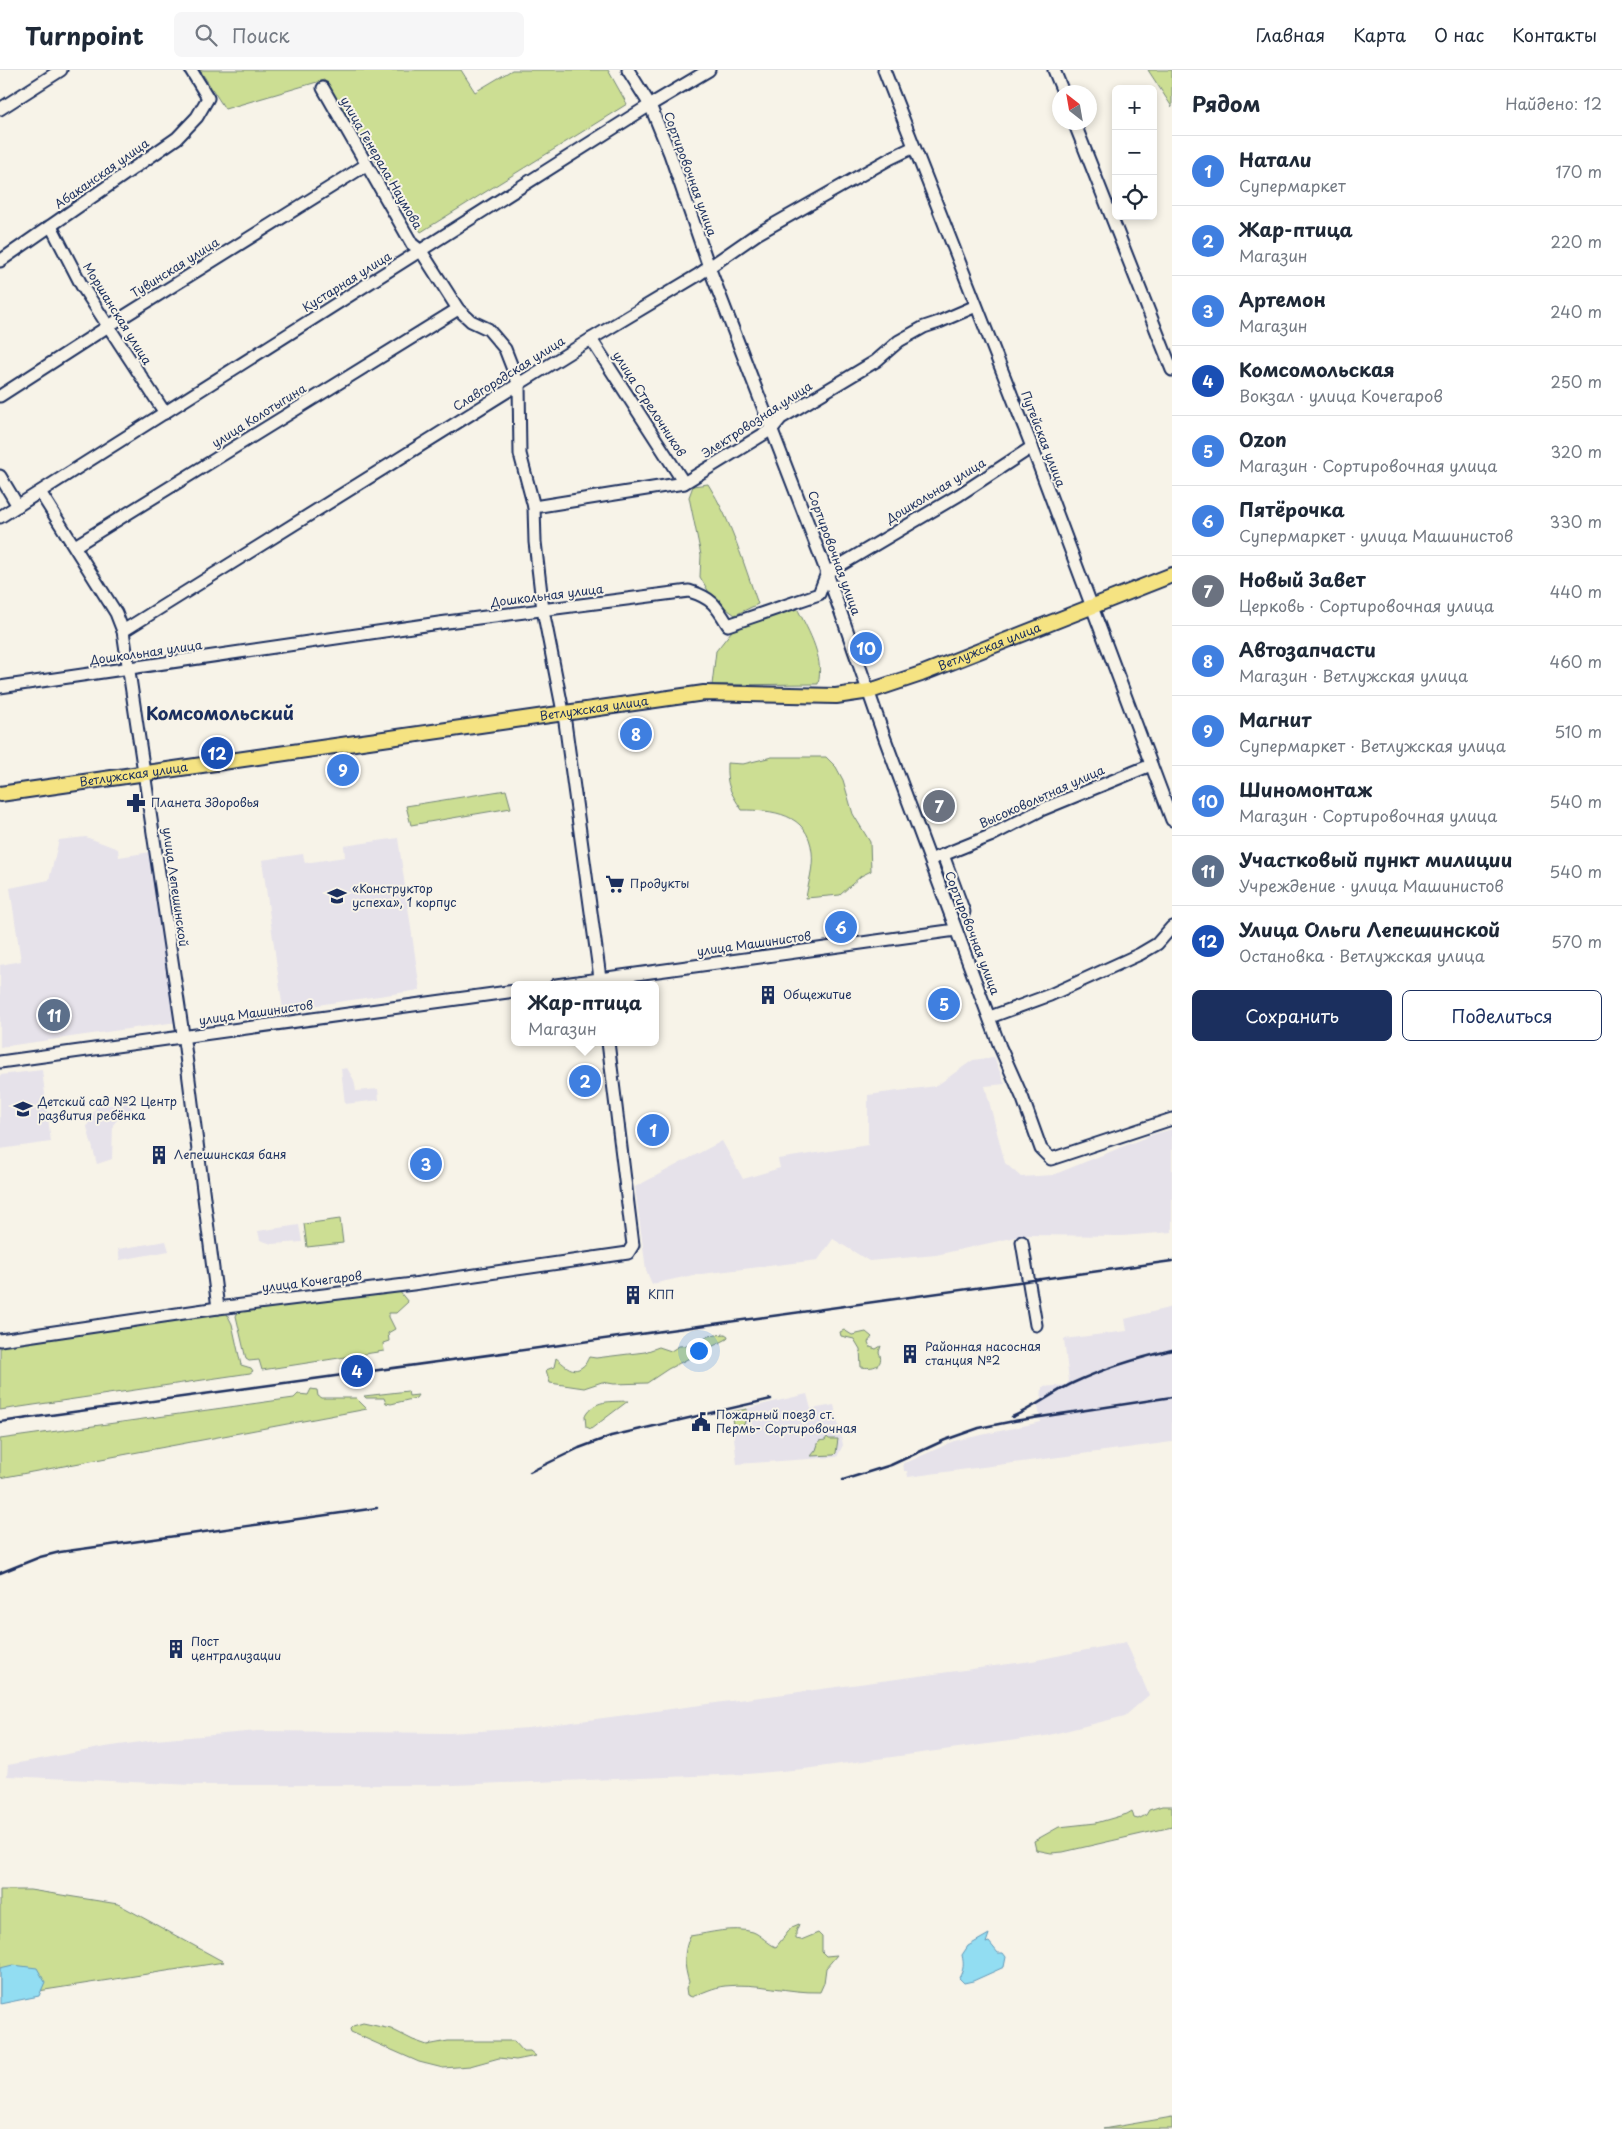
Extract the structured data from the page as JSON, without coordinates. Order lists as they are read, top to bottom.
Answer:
{
  "streets": {
    "main road": ["Ветлужская улица"],
    "street": [
      "улица Генерала Наумова",
      "Абаканская улица",
      "Сортировочная улица",
      "Тувинская улица",
      "Кустарная улица",
      "Моршанская улица",
      "Славгородская улица",
      "улица Стрелочников",
      "улица Колотыгина",
      "Электровозная улица",
      "Путейская улица",
      "Дошкольная улица",
      "Высоковольтная улица",
      "улица Лепешинской",
      "улица Машинистов",
      "улица Кочегаров"
    ]
  },
  "crossings": [
    ["улица Генерала Наумова", "Тувинская улица"],
    ["улица Генерала Наумова", "Кустарная улица"],
    ["улица Генерала Наумова", "Славгородская улица"],
    ["улица Генерала Наумова", "улица Колотыгина"],
    ["улица Генерала Наумова", "Электровозная улица"],
    ["улица Генерала Наумова", "Дошкольная улица"],
    ["улица Генерала Наумова", "Ветлужская улица"],
    ["Абаканская улица", "Моршанская улица"],
    ["Сортировочная улица", "Кустарная улица"],
    ["Сортировочная улица", "Славгородская улица"],
    ["Сортировочная улица", "Электровозная улица"],
    ["Сортировочная улица", "Дошкольная улица"],
    ["Сортировочная улица", "Ветлужская улица"],
    ["Сортировочная улица", "Высоковольтная улица"],
    ["Сортировочная улица", "улица Машинистов"],
    ["Тувинская улица", "Моршанская улица"],
    ["Кустарная улица", "Моршанская улица"],
    ["Кустарная улица", "улица Лепешинской"],
    ["Славгородская улица", "улица Стрелочников"],
    ["Славгородская улица", "Путейская улица"],
    ["Славгородская улица", "улица Лепешинской"],
    ["улица Стрелочников", "Электровозная улица"],
    ["улица Колотыгина", "улица Лепешинской"],
    ["Электровозная улица", "Путейская улица"],
    ["Путейская улица", "Дошкольная улица"],
    ["Путейская улица", "Ветлужская улица"],
    ["Путейская улица", "Высоковольтная улица"],
    ["Дошкольная улица", "улица Лепешинской"],
    ["Ветлужская улица", "улица Лепешинской"],
    ["улица Лепешинской", "улица Машинистов"],
    ["улица Лепешинской", "улица Кочегаров"]
  ],
  "districts": ["Комсомольский"],
  "places": {
    "pharmacy": ["Планета Здоровья"],
    "supermarket": ["Продукты"],
    "school or university": ["«Конструктор успеха», 1 корпус", "Детский сад №2 Центр развития ребёнка"],
    "building": [
      "Общежитие",
      "Лепешинская баня",
      "КПП",
      "Районная насосная станция №2",
      "Пост централизации"
    ],
    "public building": ["Пожарный поезд ст. Пермь- Сортировочная"]
  },
  "north": "top left",
  "page": {
    "header": "Turnpoint",
    "search": "Поиск",
    "nav": [
      "Главная",
      "Карта",
      "О нас",
      "Контакты"
    ],
    "heading": ["Рядом", "Найдено: 12"],
    "map_buttons": ["+", "−"],
    "list": [
      {
        "mark": "1",
        "name": "Натали",
        "note": "Супермаркет",
        "value": "170 m"
      },
      {
        "mark": "2",
        "name": "Жар-птица",
        "note": "Магазин",
        "value": "220 m"
      },
      {
        "mark": "3",
        "name": "Артемон",
        "note": "Магазин",
        "value": "240 m"
      },
      {
        "mark": "4",
        "name": "Комсомольская",
        "note": "Вокзал · улица Кочегаров",
        "value": "250 m"
      },
      {
        "mark": "5",
        "name": "Ozon",
        "note": "Магазин · Сортировочная улица",
        "value": "320 m"
      },
      {
        "mark": "6",
        "name": "Пятёрочка",
        "note": "Супермаркет · улица Машинистов",
        "value": "330 m"
      },
      {
        "mark": "7",
        "name": "Новый Завет",
        "note": "Церковь · Сортировочная улица",
        "value": "440 m"
      },
      {
        "mark": "8",
        "name": "Автозапчасти",
        "note": "Магазин · Ветлужская улица",
        "value": "460 m"
      },
      {
        "mark": "9",
        "name": "Магнит",
        "note": "Супермаркет · Ветлужская улица",
        "value": "510 m"
      },
      {
        "mark": "10",
        "name": "Шиномонтаж",
        "note": "Магазин · Сортировочная улица",
        "value": "540 m"
      },
      {
        "mark": "11",
        "name": "Участковый пункт милиции",
        "note": "Учреждение · улица Машинистов",
        "value": "540 m"
      },
      {
        "mark": "12",
        "name": "Улица Ольги Лепешинской",
        "note": "Остановка · Ветлужская улица",
        "value": "570 m"
      }
    ],
    "pins": [
      "10",
      "8",
      "12",
      "9",
      "7",
      "6",
      "5",
      "11",
      "2",
      "1",
      "3",
      "4"
    ],
    "buttons": ["Сохранить", "Поделиться"],
    "popup": ["Жар-птица", "Магазин"]
  }
}
